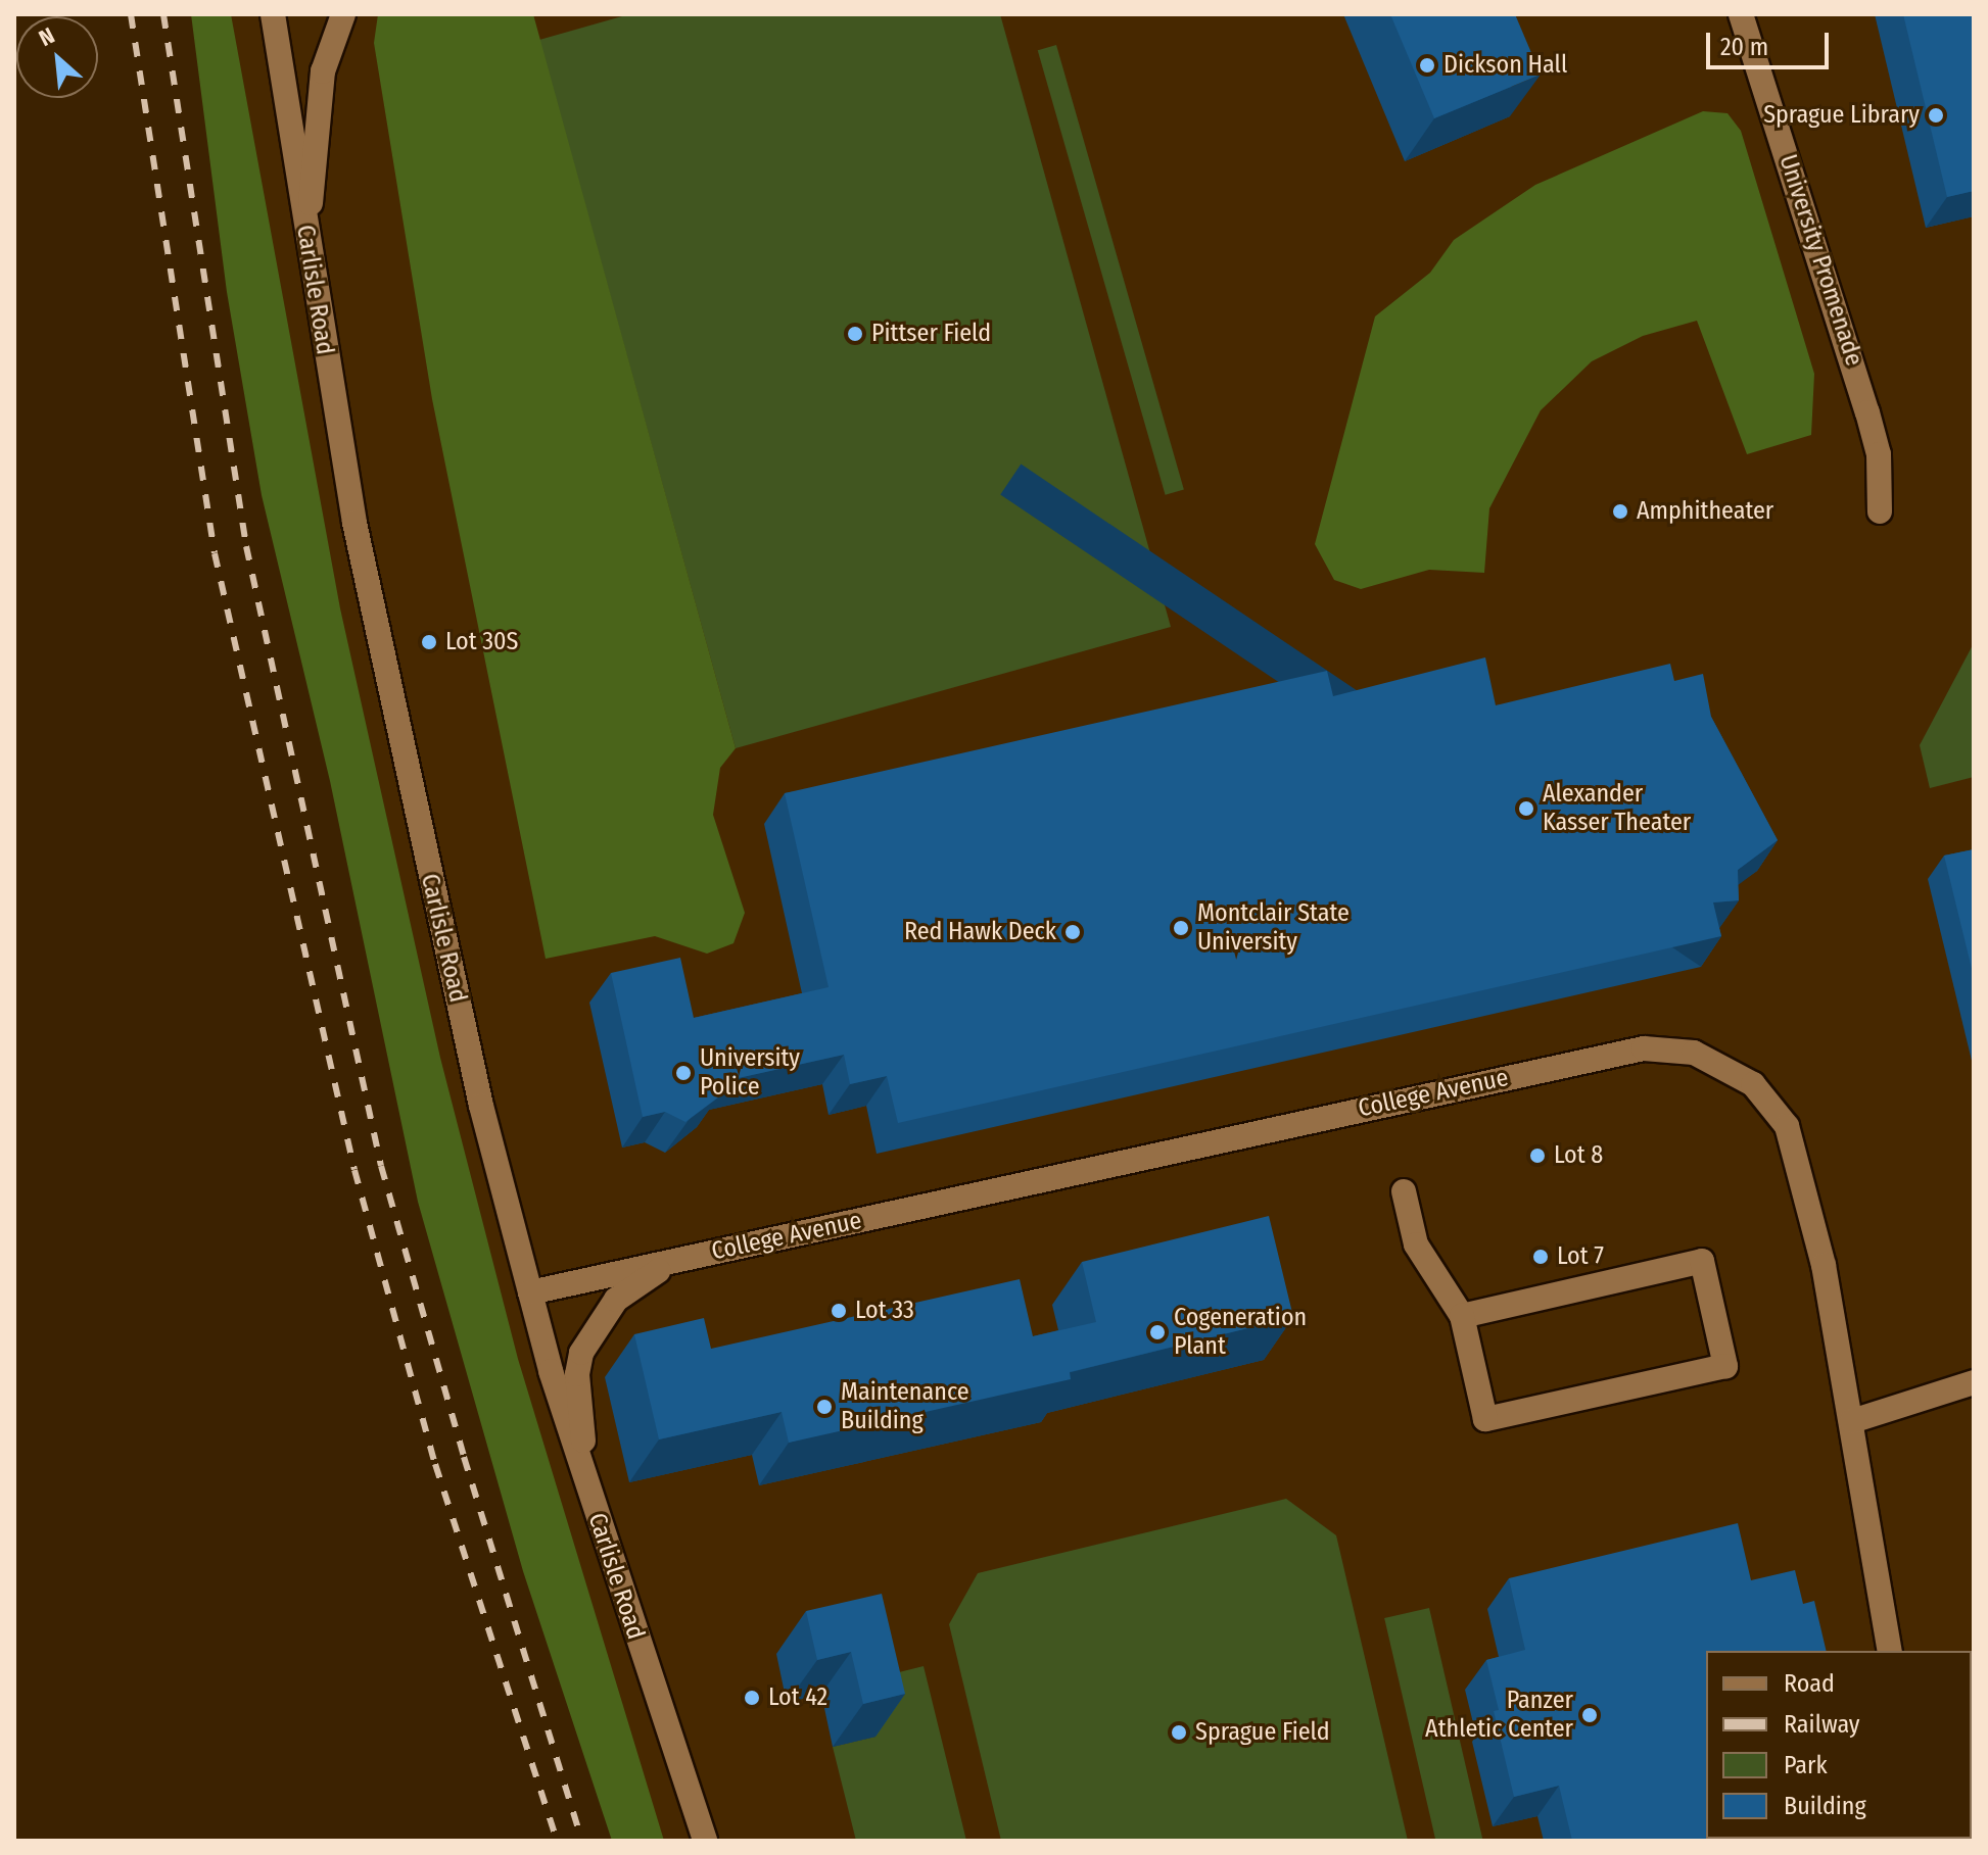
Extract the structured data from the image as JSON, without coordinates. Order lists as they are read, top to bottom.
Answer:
{
  "streets": {
    "street": ["University Promenade", "Carlisle Road", "College Avenue"]
  },
  "crossings": [
    ["Carlisle Road", "College Avenue"]
  ],
  "places": [
    "Dickson Hall",
    "Sprague Library",
    "Pittser Field",
    "Amphitheater",
    "Lot 30S",
    "Alexander Kasser Theater",
    "Montclair State University",
    "Red Hawk Deck",
    "University Police",
    "Lot 8",
    "Lot 7",
    "Lot 33",
    "Cogeneration Plant",
    "Maintenance Building",
    "Lot 42",
    "Panzer Athletic Center",
    "Sprague Field"
  ],
  "legend": [
    "Road",
    "Railway",
    "Park",
    "Building"
  ],
  "scale_bar": "20 m",
  "north": "top left"
}
